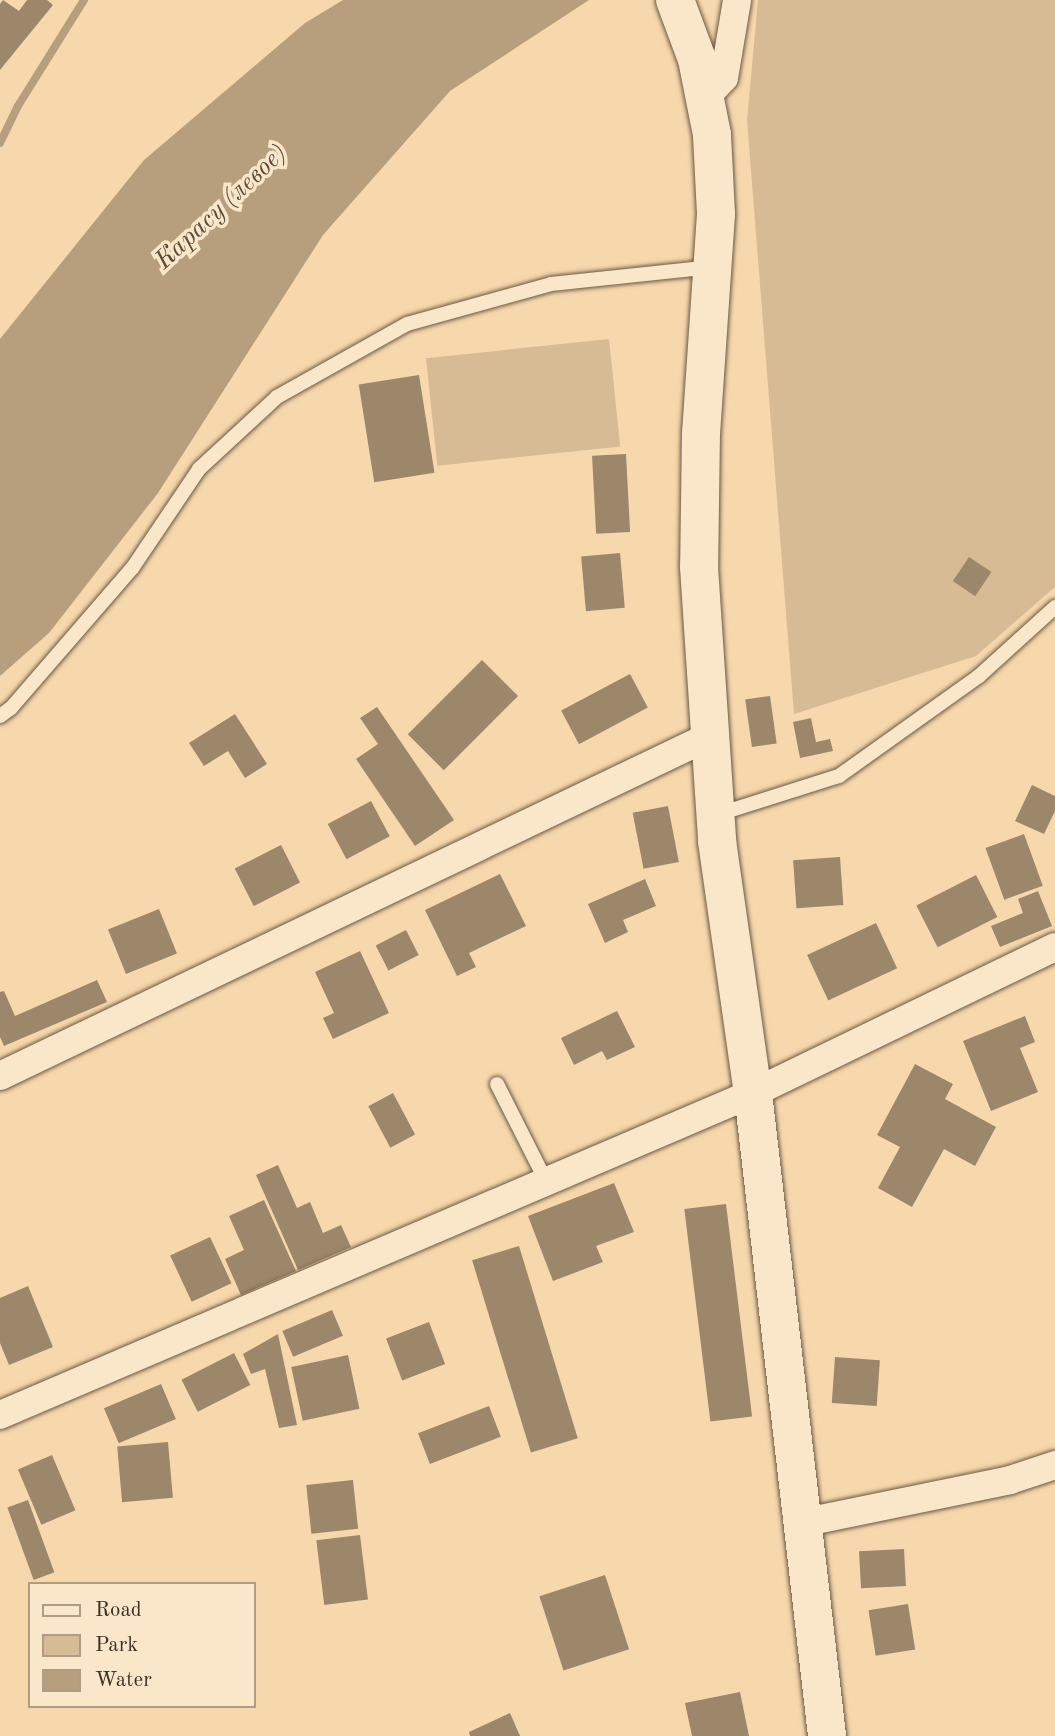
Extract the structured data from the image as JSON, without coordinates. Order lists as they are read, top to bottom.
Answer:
{
  "water": ["Карасу (левое)"],
  "legend": ["Road", "Park", "Water"]
}
